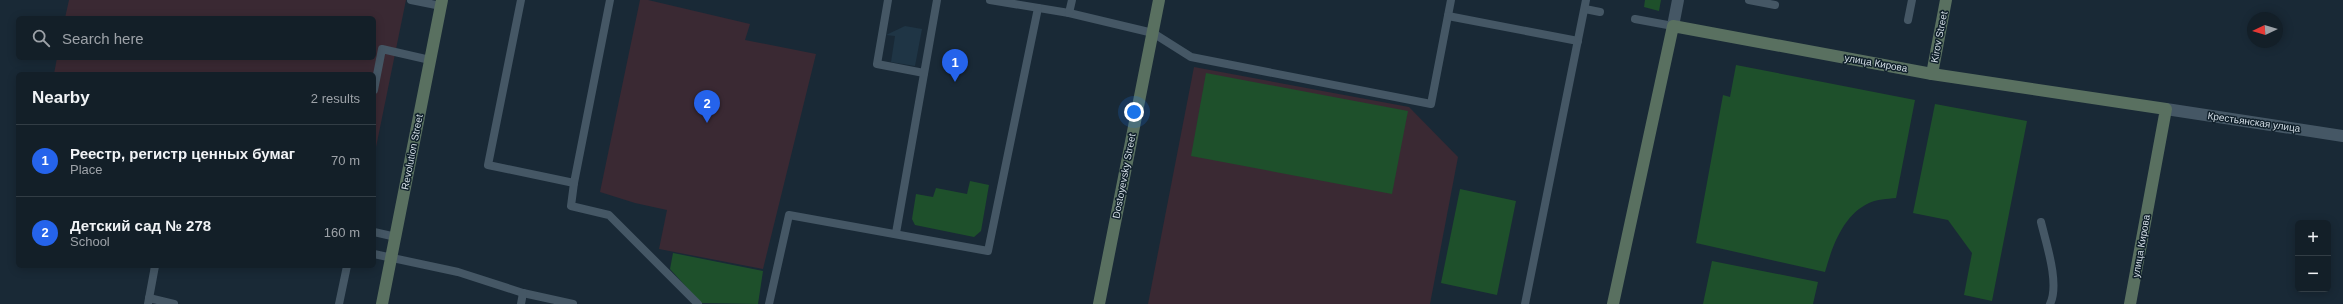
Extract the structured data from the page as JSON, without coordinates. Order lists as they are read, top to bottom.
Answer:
{
  "streets": {
    "street": [
      "Kirov Street",
      "улица Кирова",
      "Крестьянская улица",
      "Revolution Street",
      "Dostoyevsky Street"
    ]
  },
  "crossings": [
    ["Kirov Street", "улица Кирова"],
    ["улица Кирова", "Крестьянская улица"]
  ],
  "north": "left",
  "page": {
    "search": "Search here",
    "pins": ["1", "2"],
    "heading": ["Nearby", "2 results"],
    "list": [
      {
        "mark": "1",
        "name": "Реестр, регистр ценных бумаг",
        "note": "Place",
        "value": "70 m"
      },
      {
        "mark": "2",
        "name": "Детский сад № 278",
        "note": "School",
        "value": "160 m"
      }
    ],
    "map_buttons": ["+", "−"]
  }
}
